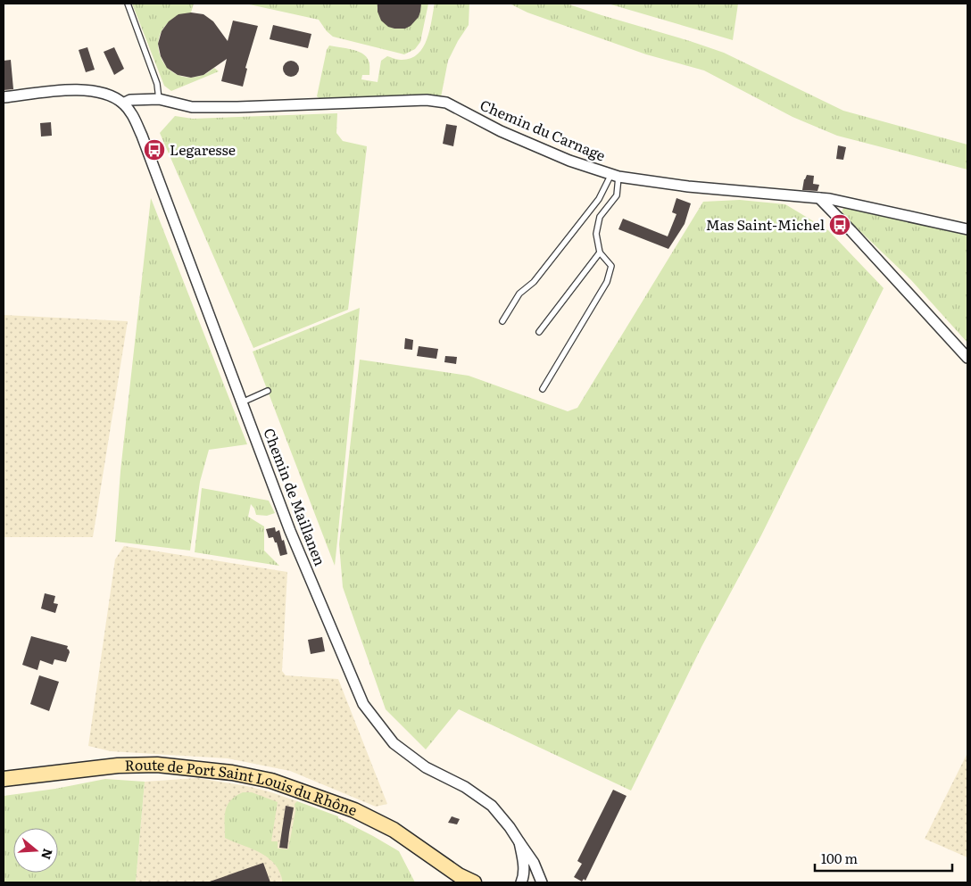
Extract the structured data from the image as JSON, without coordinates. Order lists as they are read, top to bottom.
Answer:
{
  "streets": {
    "main road": ["Route de Port Saint Louis du Rhône"],
    "street": ["Chemin du Carnage", "Chemin de Maillanen"]
  },
  "crossings": [
    ["Chemin du Carnage", "Chemin de Maillanen"]
  ],
  "places": {
    "bus stop": ["Legaresse", "Mas Saint-Michel"]
  },
  "scale_bar": "100 m",
  "north": "right"
}
